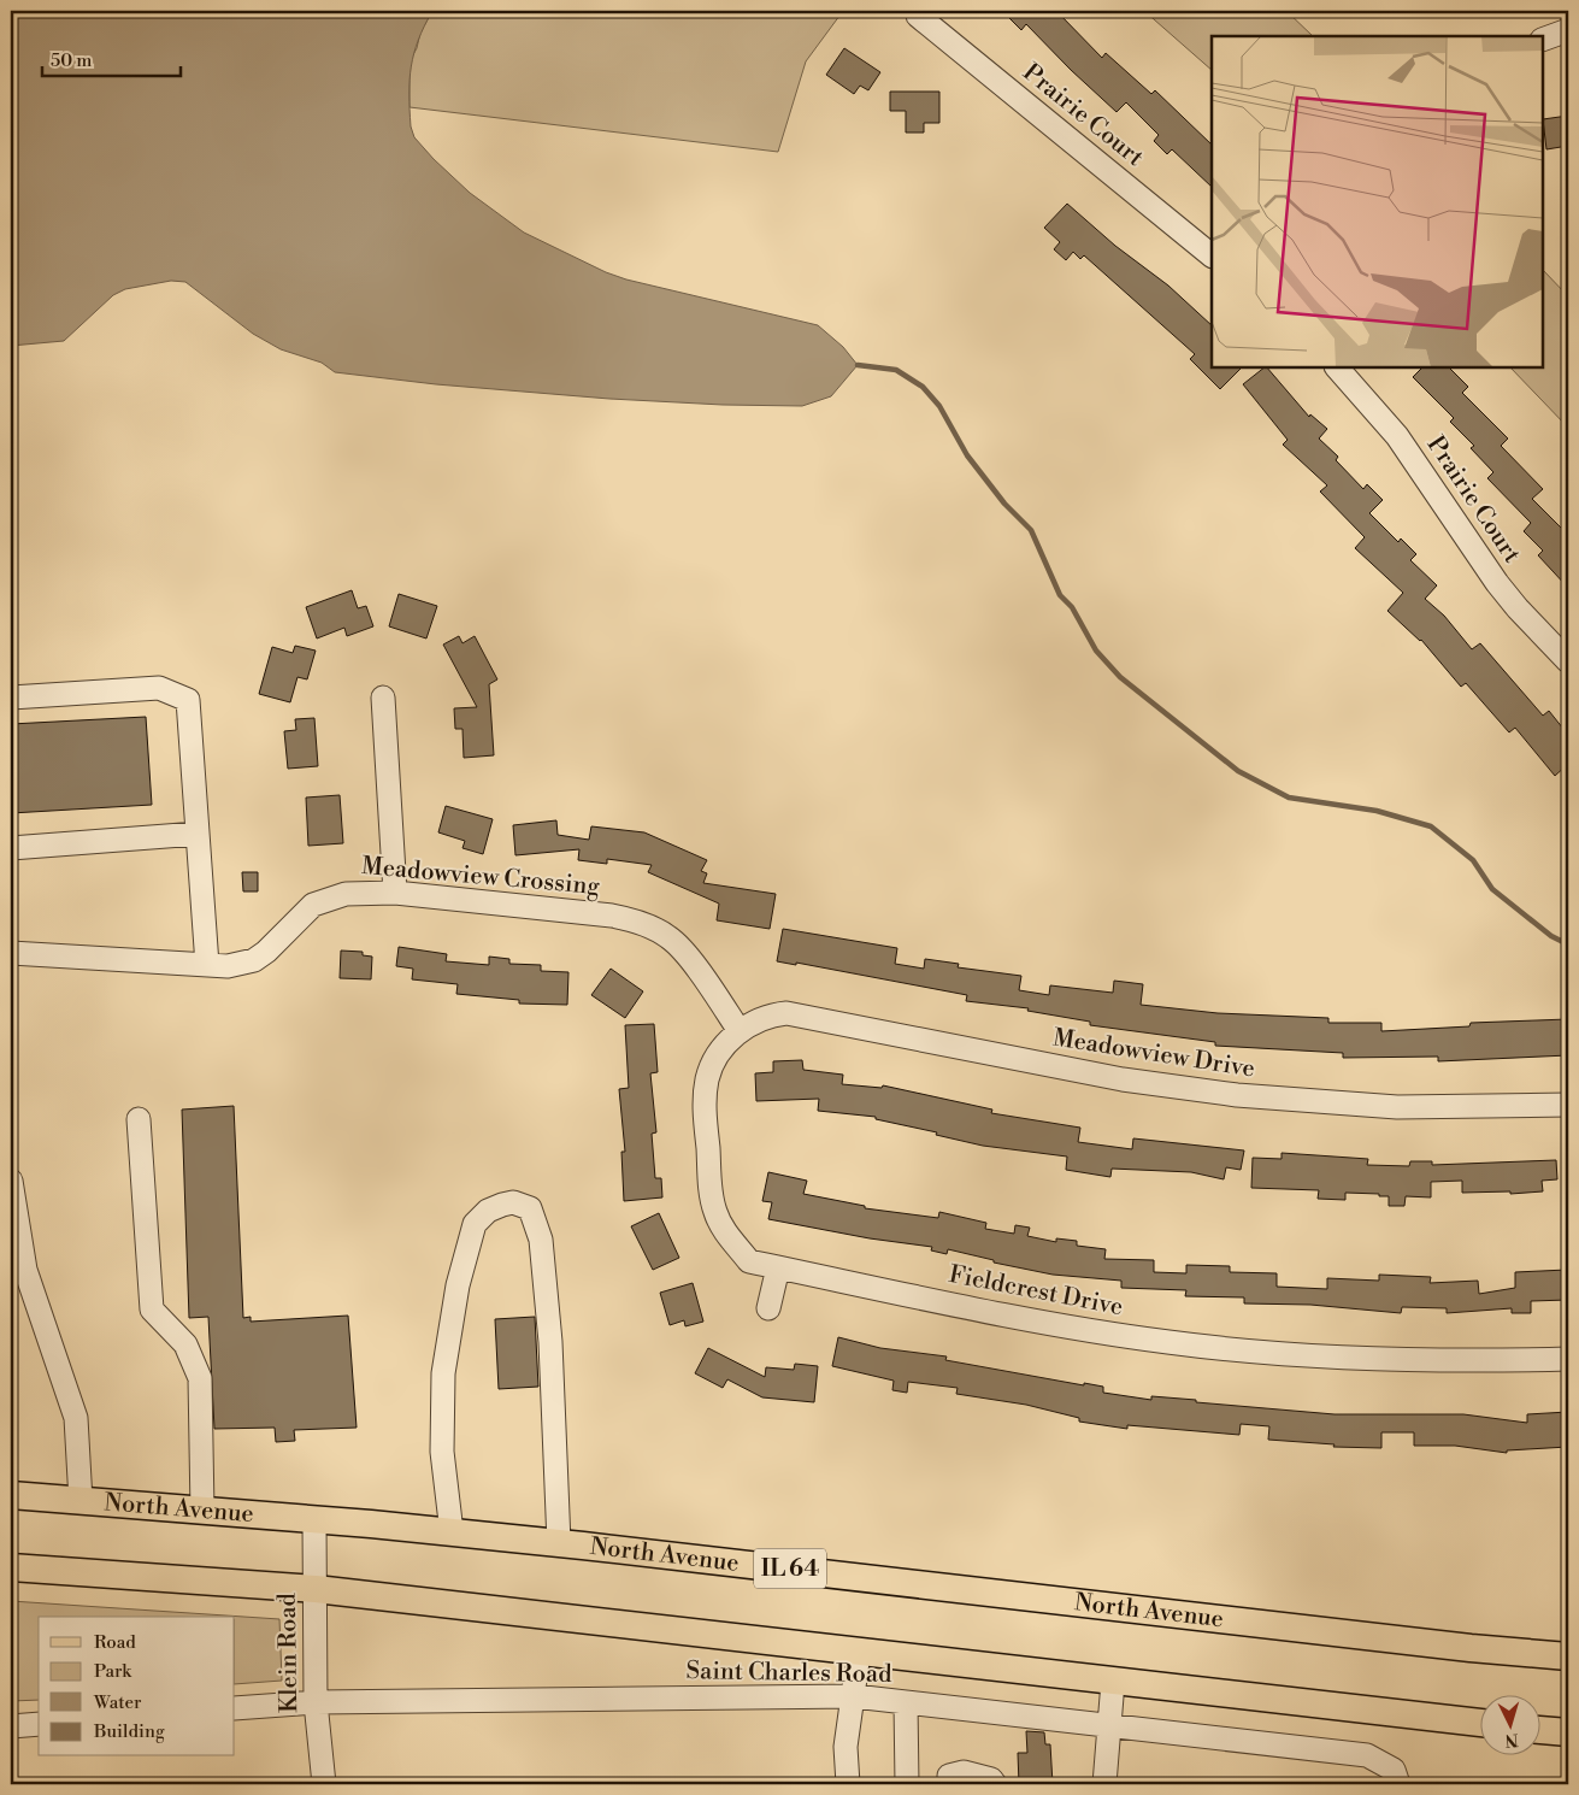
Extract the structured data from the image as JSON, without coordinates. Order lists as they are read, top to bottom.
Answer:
{
  "streets": {
    "main road": ["North Avenue", "IL 64"],
    "street": [
      "Prairie Court",
      "Meadowview Crossing",
      "Meadowview Drive",
      "Fieldcrest Drive",
      "Klein Road",
      "Saint Charles Road"
    ]
  },
  "crossings": [
    ["Meadowview Crossing", "Meadowview Drive"],
    ["Meadowview Crossing", "Fieldcrest Drive"],
    ["Meadowview Drive", "Fieldcrest Drive"],
    ["North Avenue", "Klein Road"],
    ["Klein Road", "Saint Charles Road"]
  ],
  "legend": [
    "Road",
    "Park",
    "Water",
    "Building"
  ],
  "scale_bar": "50 m",
  "north": "bottom"
}
